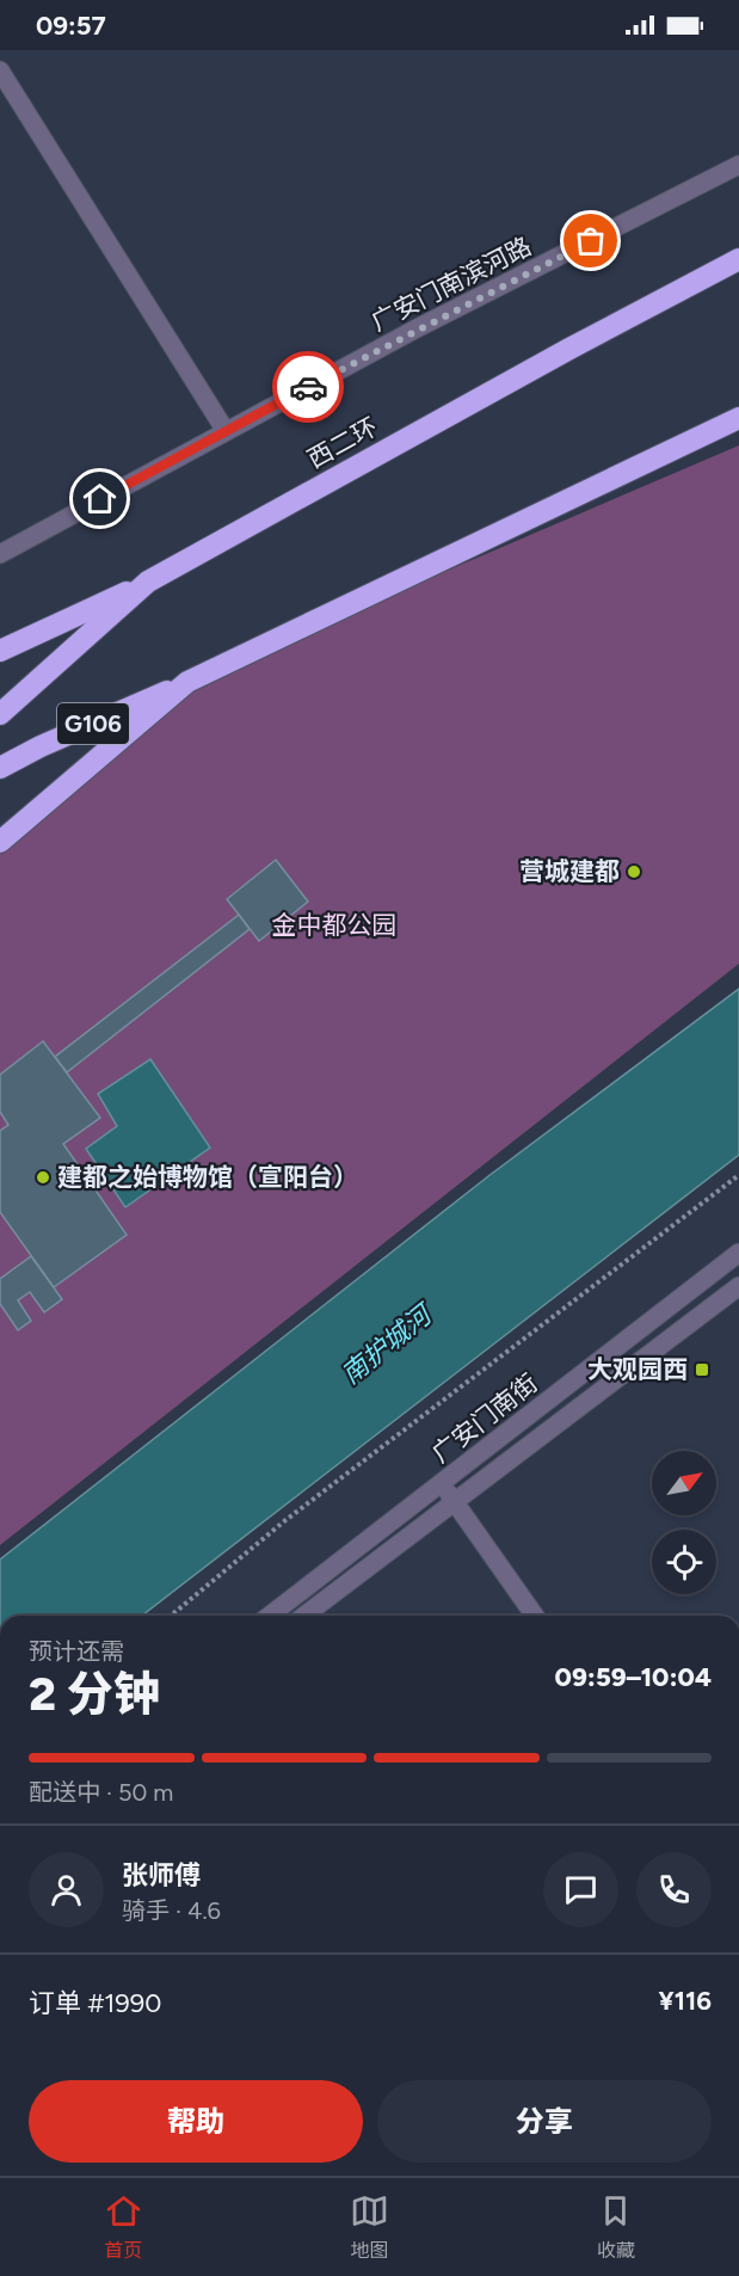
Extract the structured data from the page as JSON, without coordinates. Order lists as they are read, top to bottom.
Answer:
{
  "streets": {
    "highway": ["西二环", "G106"],
    "street": ["广安门南滨河路", "广安门南街"]
  },
  "water": ["南护城河"],
  "parks": ["金中都公园"],
  "places": {
    "other": ["营城建都", "建都之始博物馆（宣阳台）"],
    "transit": ["大观园西"]
  },
  "north": "top right",
  "page": {
    "status": "09:57",
    "heading": ["2 分钟", "预计还需", "09:59–10:04"],
    "panel": [
      "张师傅",
      "骑手 · 4.6",
      "订单 #1990",
      "¥116"
    ],
    "bar": "配送中 · 50 m",
    "buttons": ["帮助", "分享"],
    "tabs": ["首页", "地图", "收藏"]
  }
}
